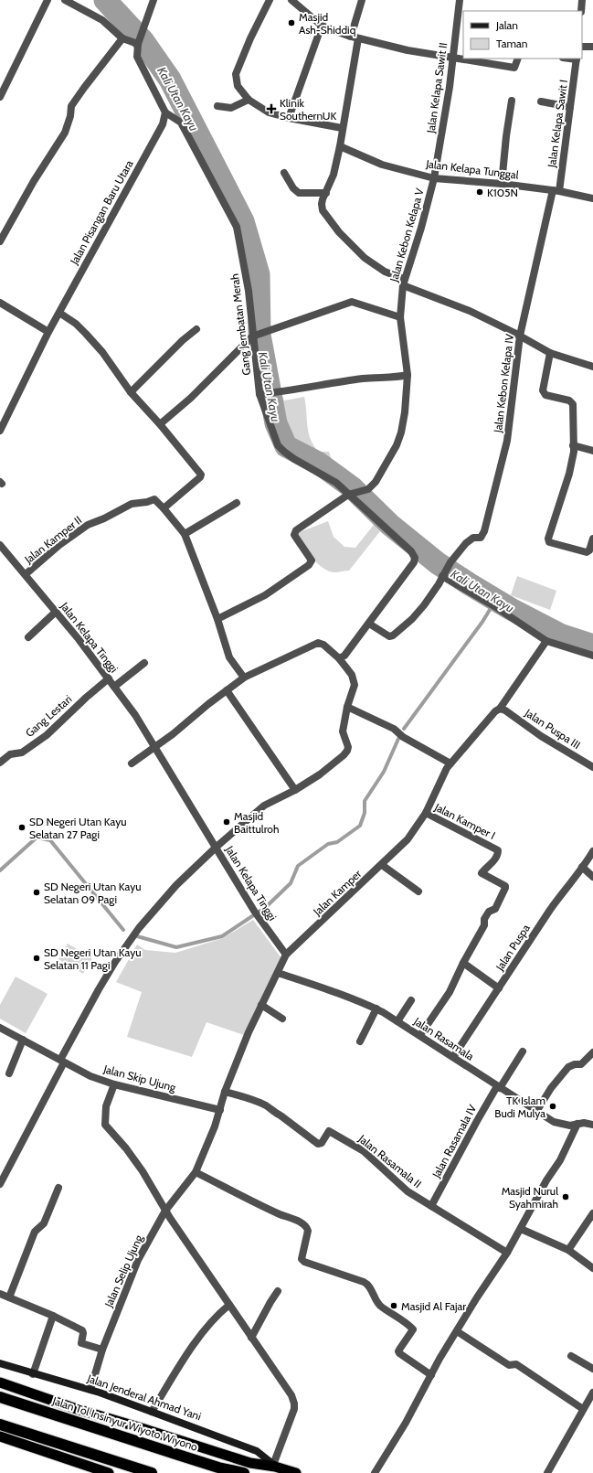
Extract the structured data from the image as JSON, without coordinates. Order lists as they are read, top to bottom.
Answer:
{
  "streets": {
    "highway": ["Jalan Jenderal Ahmad Yani", "Jalan Tol Insinyur Wiyoto Wiyono"],
    "street": [
      "Jalan Kelapa Sawit II",
      "Jalan Kelapa Sawit I",
      "Jalan Kelapa Tunggal",
      "Jalan Pisangan Baru Utara",
      "Jalan Kebon Kelapa V",
      "Gang Jembatan Merah",
      "Jalan Kebon Kelapa IV",
      "Jalan Kamper II",
      "Jalan Kelapa Tinggi",
      "Gang Lestari",
      "Jalan Puspa III",
      "Jalan Kamper I",
      "Jalan Kamper",
      "Jalan Puspa",
      "Jalan Rasamala",
      "Jalan Skip Ujung",
      "Jalan Rasamala IV",
      "Jalan Rasamala II",
      "Jalan Selip Ujung"
    ]
  },
  "crossings": [
    ["Jalan Kelapa Sawit II", "Jalan Kelapa Tunggal"],
    ["Jalan Kelapa Sawit II", "Jalan Kebon Kelapa V"],
    ["Jalan Kelapa Sawit I", "Jalan Kelapa Tunggal"],
    ["Jalan Kelapa Sawit I", "Jalan Kebon Kelapa IV"],
    ["Jalan Kelapa Tunggal", "Jalan Kebon Kelapa V"],
    ["Jalan Kelapa Tunggal", "Jalan Kebon Kelapa IV"],
    ["Jalan Pisangan Baru Utara", "Gang Jembatan Merah"],
    ["Jalan Kebon Kelapa V", "Gang Jembatan Merah"],
    ["Gang Jembatan Merah", "Jalan Kebon Kelapa IV"],
    ["Jalan Kamper II", "Jalan Kelapa Tinggi"],
    ["Jalan Kelapa Tinggi", "Gang Lestari"],
    ["Jalan Kelapa Tinggi", "Jalan Kamper"],
    ["Jalan Puspa III", "Jalan Kamper"],
    ["Jalan Kamper I", "Jalan Kamper"],
    ["Jalan Kamper", "Jalan Rasamala"],
    ["Jalan Kamper", "Jalan Skip Ujung"],
    ["Jalan Kamper", "Jalan Rasamala II"],
    ["Jalan Kamper", "Jalan Selip Ujung"],
    ["Jalan Puspa", "Jalan Rasamala"],
    ["Jalan Rasamala", "Jalan Rasamala IV"],
    ["Jalan Skip Ujung", "Jalan Selip Ujung"],
    ["Jalan Rasamala IV", "Jalan Rasamala II"],
    ["Jalan Selip Ujung", "Jalan Jenderal Ahmad Yani"]
  ],
  "water": ["Kali Utan Kayu"],
  "places": {
    "other": [
      "Masjid Ash-Shiddiq",
      "K105N",
      "Masjid Baittulroh",
      "SD Negeri Utan Kayu Selatan 27 Pagi",
      "SD Negeri Utan Kayu Selatan 09 Pagi",
      "SD Negeri Utan Kayu Selatan 11 Pagi",
      "TK Islam Budi Mulya",
      "Masjid Nurul Syahmirah",
      "Masjid Al Fajar"
    ],
    "health": ["Klinik SouthernUK"]
  },
  "legend": ["Jalan", "Taman"]
}
